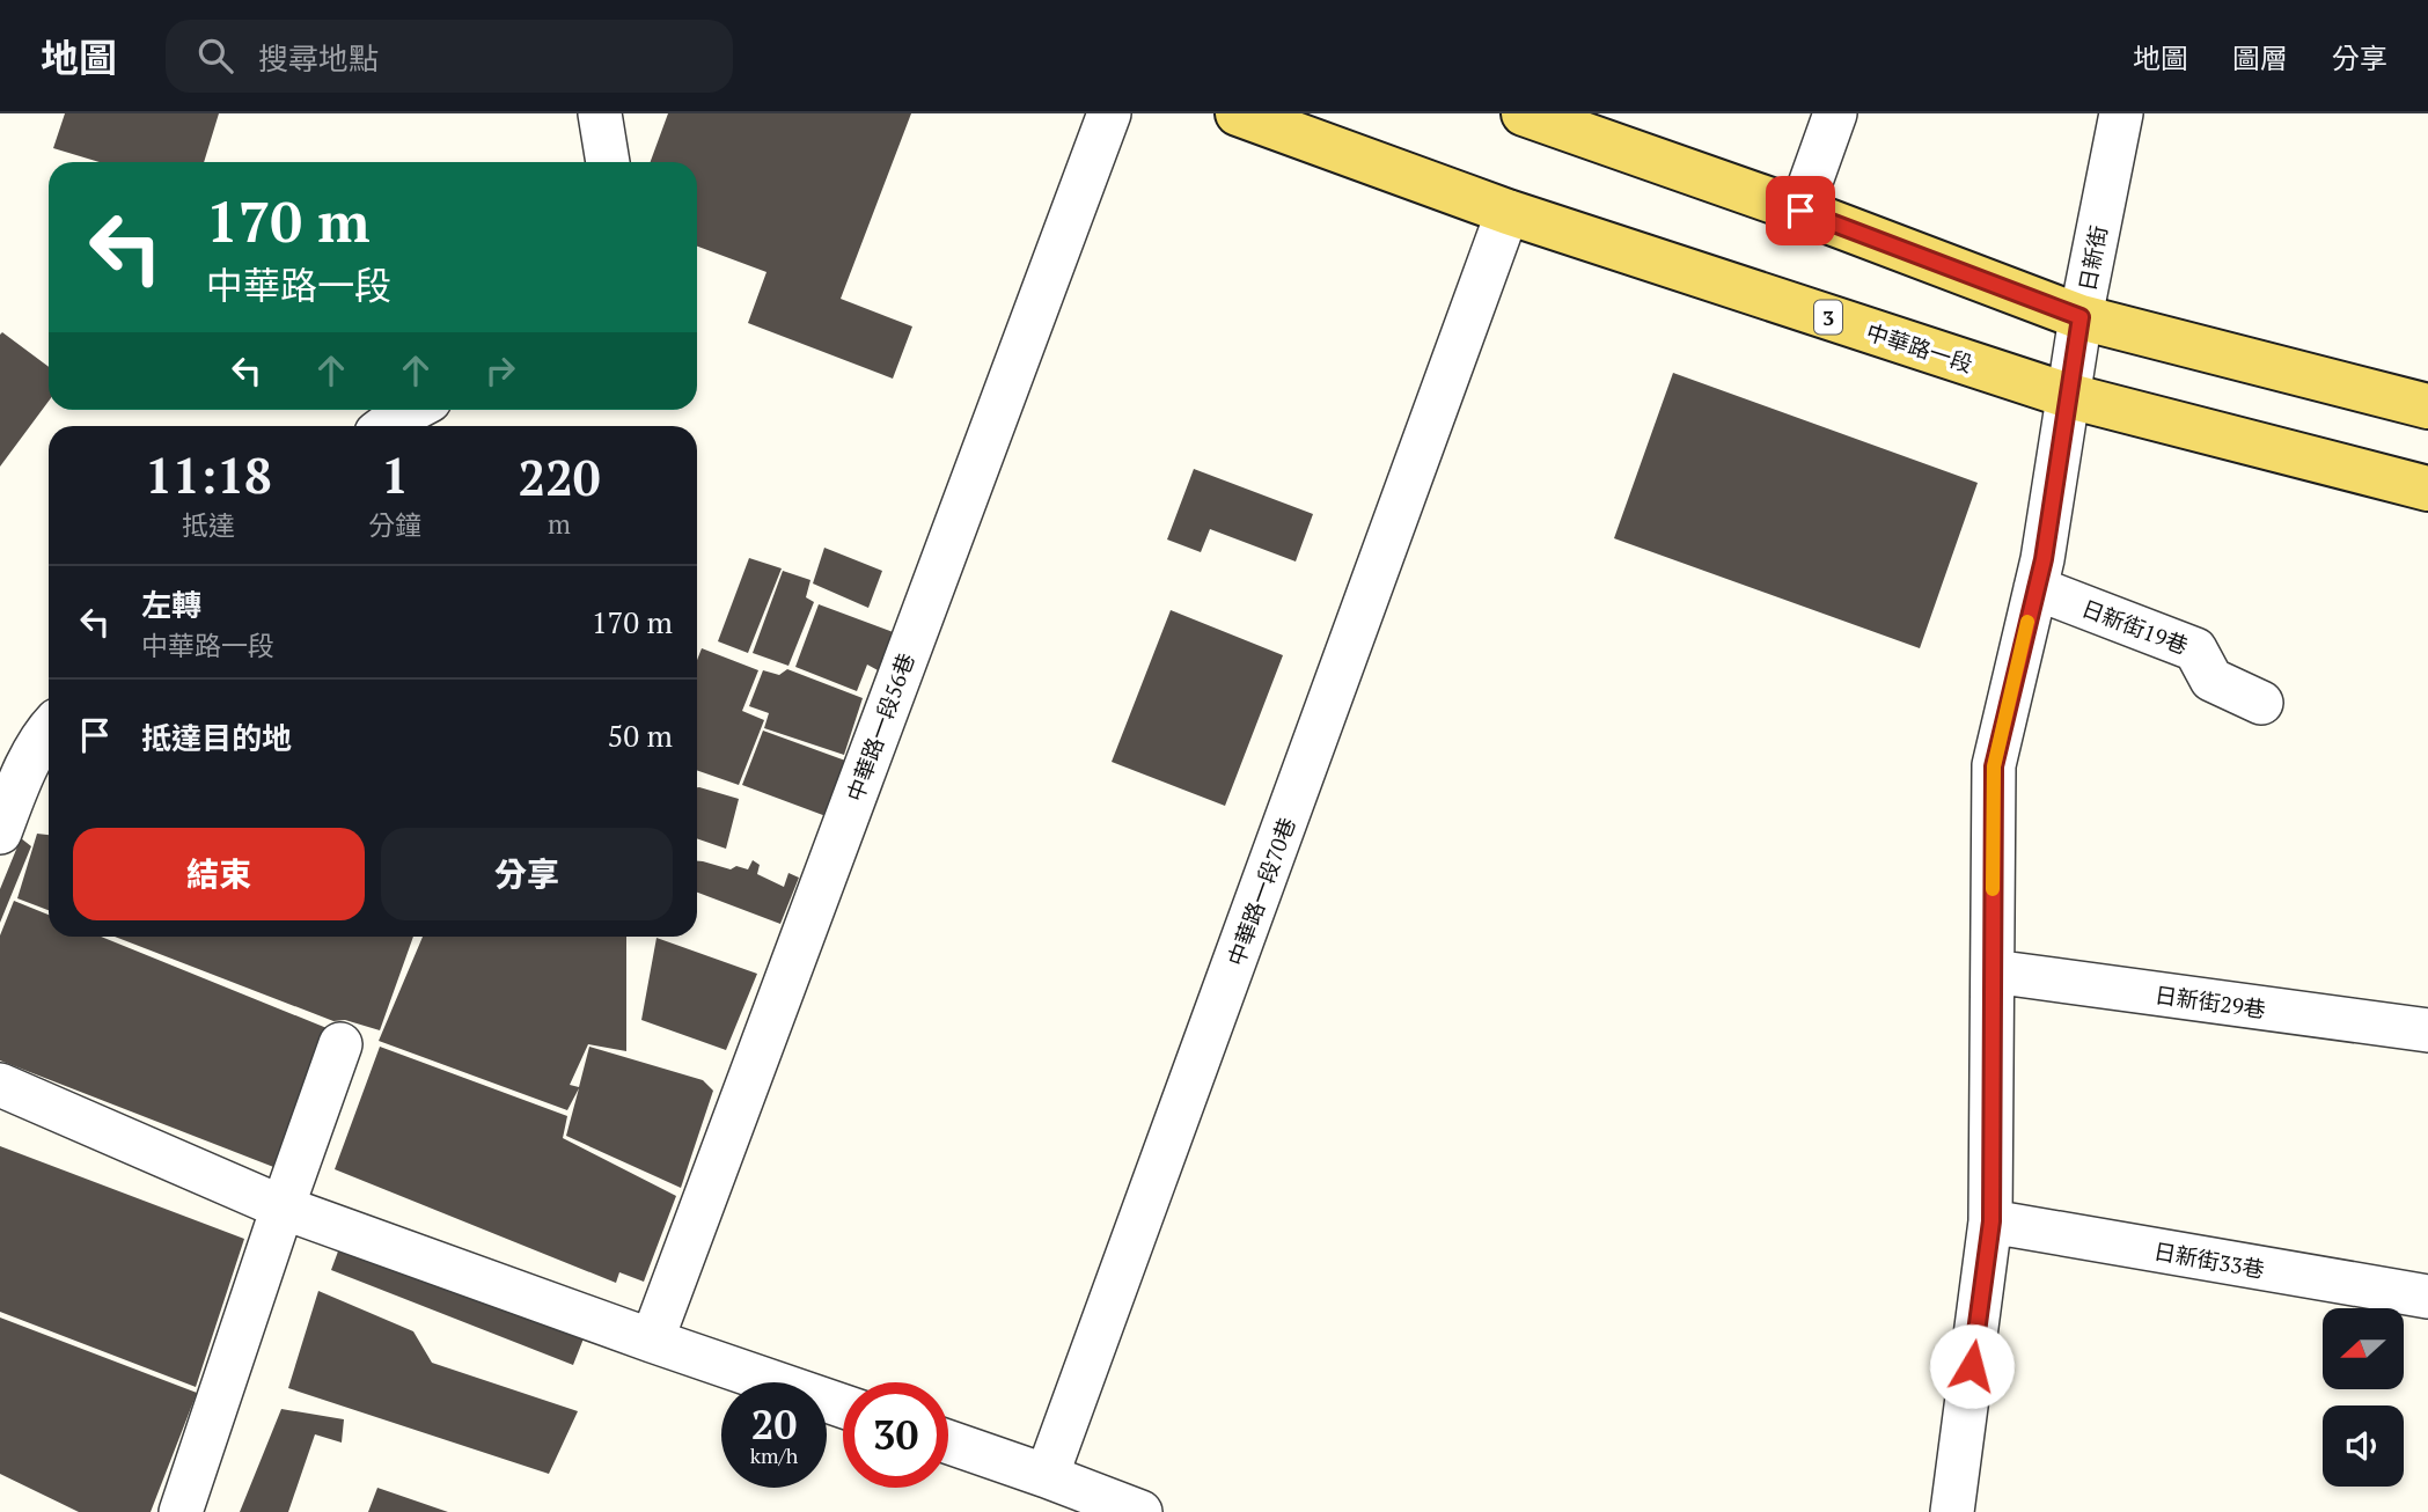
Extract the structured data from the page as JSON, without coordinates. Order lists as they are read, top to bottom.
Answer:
{
  "streets": {
    "main road": ["3", "中華路一段"],
    "street": [
      "日新街",
      "日新街19巷",
      "中華路一段56巷",
      "中華路一段70巷",
      "日新街29巷",
      "日新街33巷"
    ]
  },
  "crossings": [
    ["日新街", "中華路一段"],
    ["日新街", "日新街19巷"],
    ["日新街", "日新街29巷"],
    ["日新街", "日新街33巷"],
    ["中華路一段", "中華路一段70巷"]
  ],
  "north": "left",
  "page": {
    "header": "地圖",
    "search": "搜尋地點",
    "nav": ["地圖", "圖層", "分享"],
    "turn": ["170 m", "中華路一段"],
    "eta": [
      "11:18",
      "抵達",
      "1",
      "分鐘",
      "220",
      "m"
    ],
    "list": [
      {
        "name": "左轉",
        "note": "中華路一段",
        "value": "170 m"
      },
      {
        "name": "抵達目的地",
        "value": "50 m"
      }
    ],
    "buttons": ["結束", "分享"],
    "speed": "20 km/h",
    "limit": "30"
  }
}
